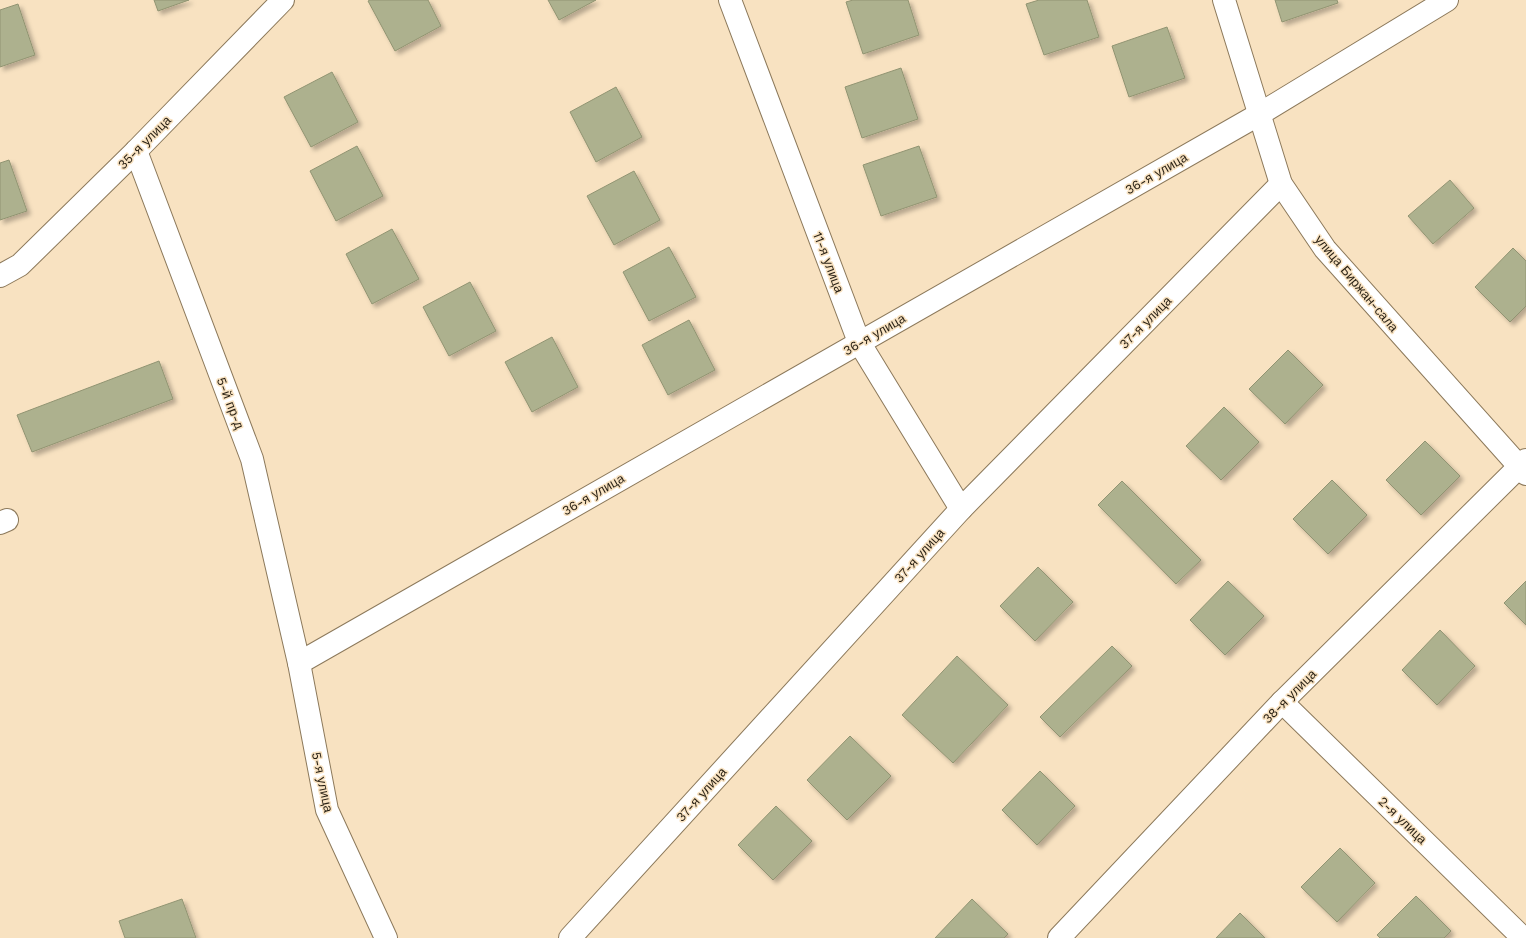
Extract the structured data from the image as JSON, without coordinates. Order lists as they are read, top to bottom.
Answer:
{
  "streets": {
    "street": [
      "35-я улица",
      "36-я улица",
      "11-я улица",
      "улица Биржан-сала",
      "37-я улица",
      "5-й пр-д",
      "38-я улица",
      "5-я улица",
      "2-я улица"
    ]
  },
  "crossings": [
    ["35-я улица", "5-й пр-д"],
    ["36-я улица", "11-я улица"],
    ["36-я улица", "улица Биржан-сала"],
    ["36-я улица", "5-й пр-д"],
    ["36-я улица", "5-я улица"],
    ["11-я улица", "37-я улица"],
    ["улица Биржан-сала", "37-я улица"],
    ["улица Биржан-сала", "38-я улица"],
    ["5-й пр-д", "5-я улица"],
    ["38-я улица", "2-я улица"]
  ]
}
